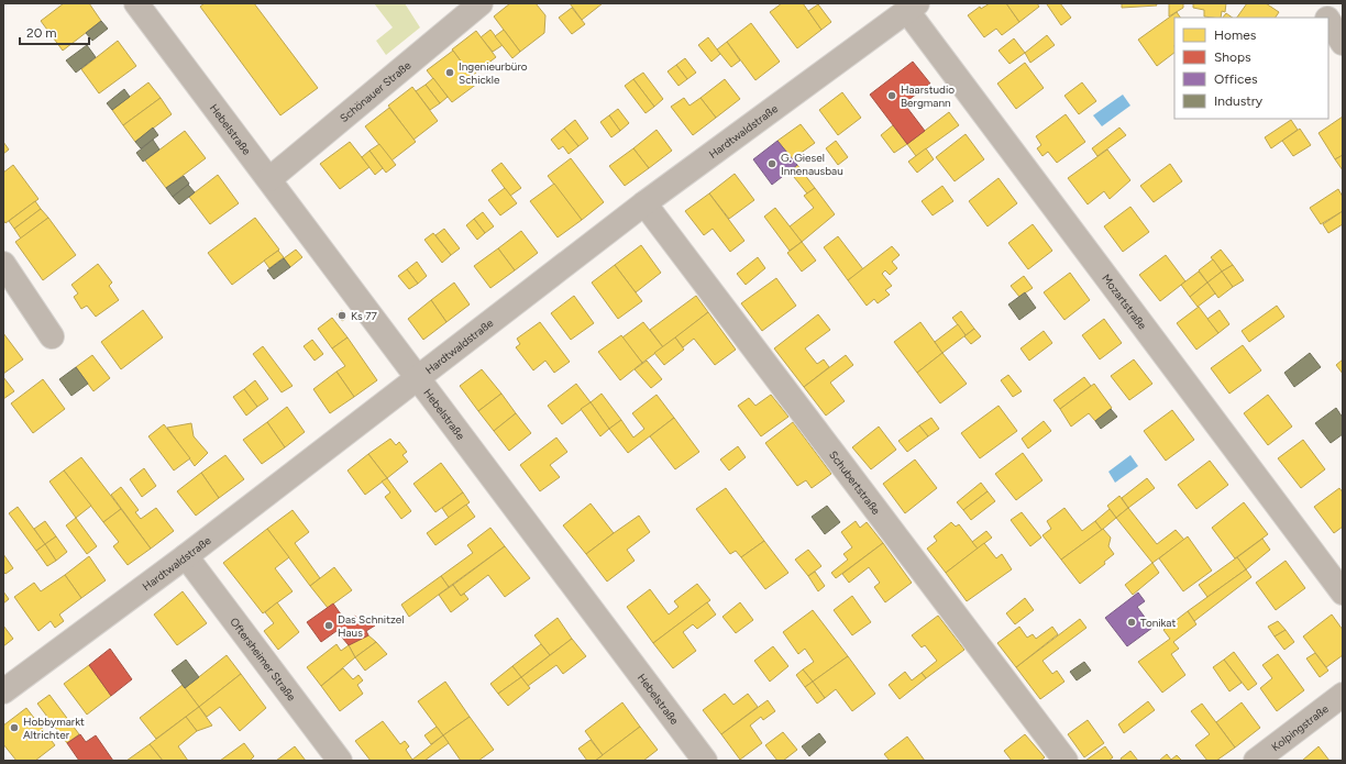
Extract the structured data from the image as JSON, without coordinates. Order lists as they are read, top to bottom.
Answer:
{
  "streets": {
    "street": [
      "Schönauer Straße",
      "Hebelstraße",
      "Hardtwaldstraße",
      "Mozartstraße",
      "Schubertstraße",
      "Oftersheimer Straße",
      "Kolpingstraße"
    ]
  },
  "crossings": [
    ["Schönauer Straße", "Hebelstraße"],
    ["Hebelstraße", "Hardtwaldstraße"],
    ["Hardtwaldstraße", "Mozartstraße"],
    ["Hardtwaldstraße", "Schubertstraße"],
    ["Hardtwaldstraße", "Oftersheimer Straße"]
  ],
  "places": [
    "Ingenieurbüro Schickle",
    "Haarstudio Bergmann",
    "G. Giesel Innenausbau",
    "Ks 77",
    "Tonikat",
    "Das Schnitzel Haus",
    "Hobbymarkt Altrichter"
  ],
  "legend": [
    "Homes",
    "Shops",
    "Offices",
    "Industry"
  ],
  "scale_bar": "20 m"
}
